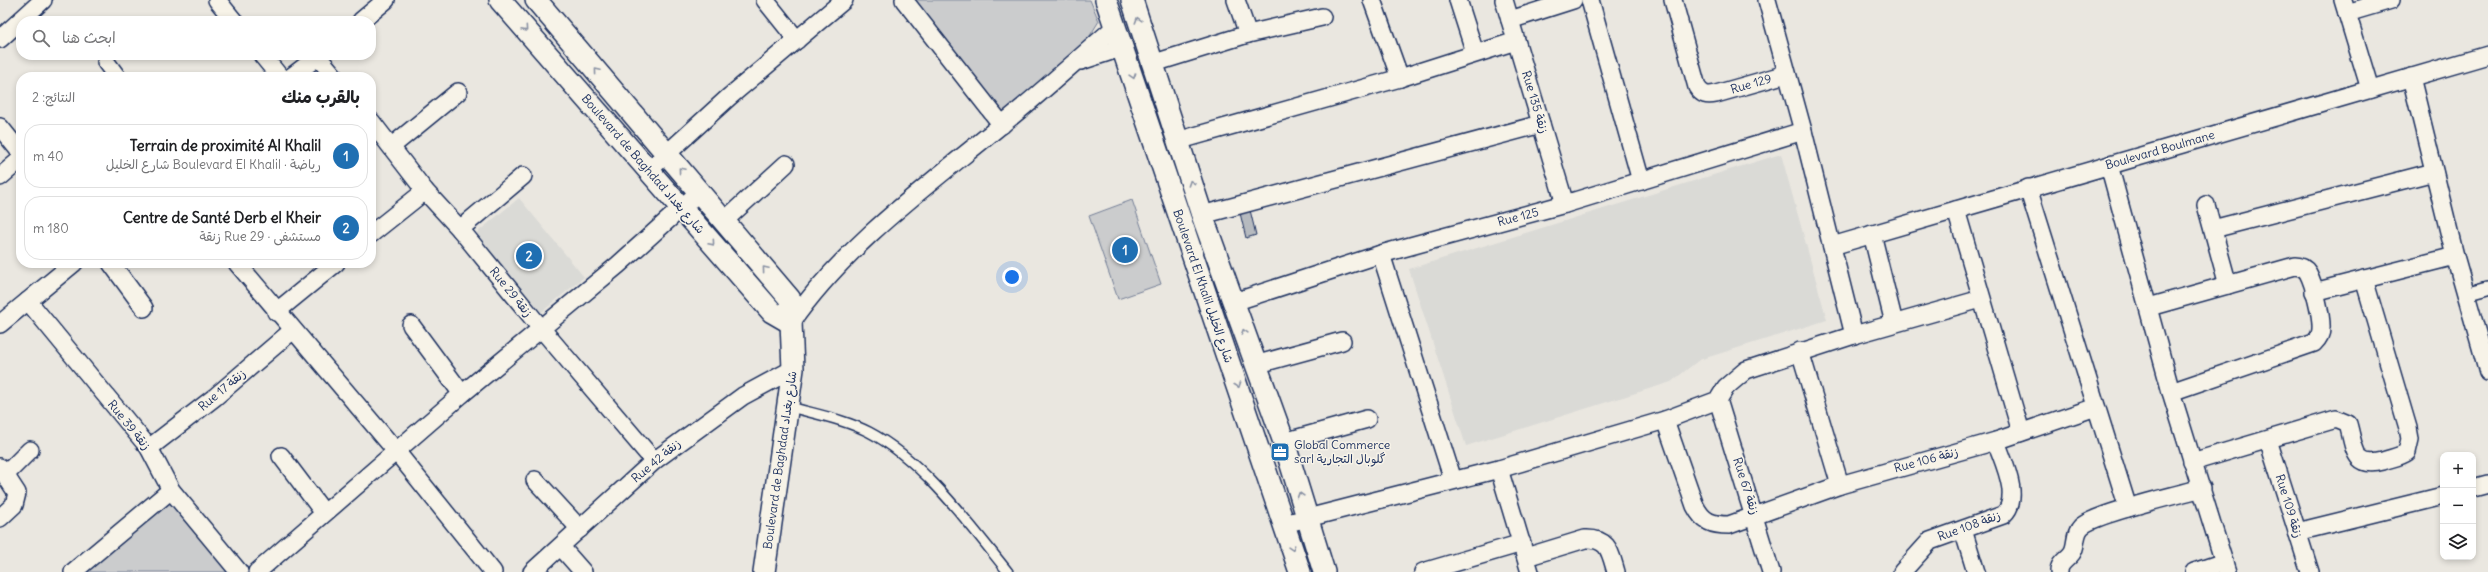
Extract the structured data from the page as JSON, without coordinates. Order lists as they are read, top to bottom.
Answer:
{
  "streets": {
    "street": [
      "Rue 129",
      "Rue 135 زنقة",
      "Boulevard Boulmane",
      "Boulevard de Baghdad شارع بغداد",
      "Rue 125",
      "Boulevard El Khalil شارع الخليل",
      "Rue 29 زنقة",
      "Rue 17 زنقة",
      "Rue 39 زنقة",
      "Rue 106 زنقة",
      "Rue 42 زنقة",
      "Rue 67 زنقة",
      "Rue 109 زنقة",
      "Rue 108 زنقة"
    ]
  },
  "crossings": [
    ["Rue 135 زنقة", "Rue 125"],
    ["Boulevard de Baghdad شارع بغداد", "Rue 42 زنقة"],
    ["Rue 125", "Boulevard El Khalil شارع الخليل"],
    ["Rue 29 زنقة", "Rue 42 زنقة"],
    ["Rue 17 زنقة", "Rue 39 زنقة"],
    ["Rue 106 زنقة", "Rue 67 زنقة"],
    ["Rue 106 زنقة", "Rue 108 زنقة"]
  ],
  "places": {
    "office": ["Global Commerce sarl گلوبال التجارية"]
  },
  "page": {
    "search": "ابحث هنا",
    "heading": ["بالقرب منك", "النتائج: 2"],
    "list": [
      {
        "mark": "1",
        "name": "Terrain de proximité Al Khalil",
        "note": "رياضة · Boulevard El Khalil شارع الخليل",
        "value": "40 m"
      },
      {
        "mark": "2",
        "name": "Centre de Santé Derb el Kheir",
        "note": "مستشفى · Rue 29 زنقة",
        "value": "180 m"
      }
    ],
    "pins": ["1", "2"],
    "map_buttons": ["+", "−"]
  }
}
